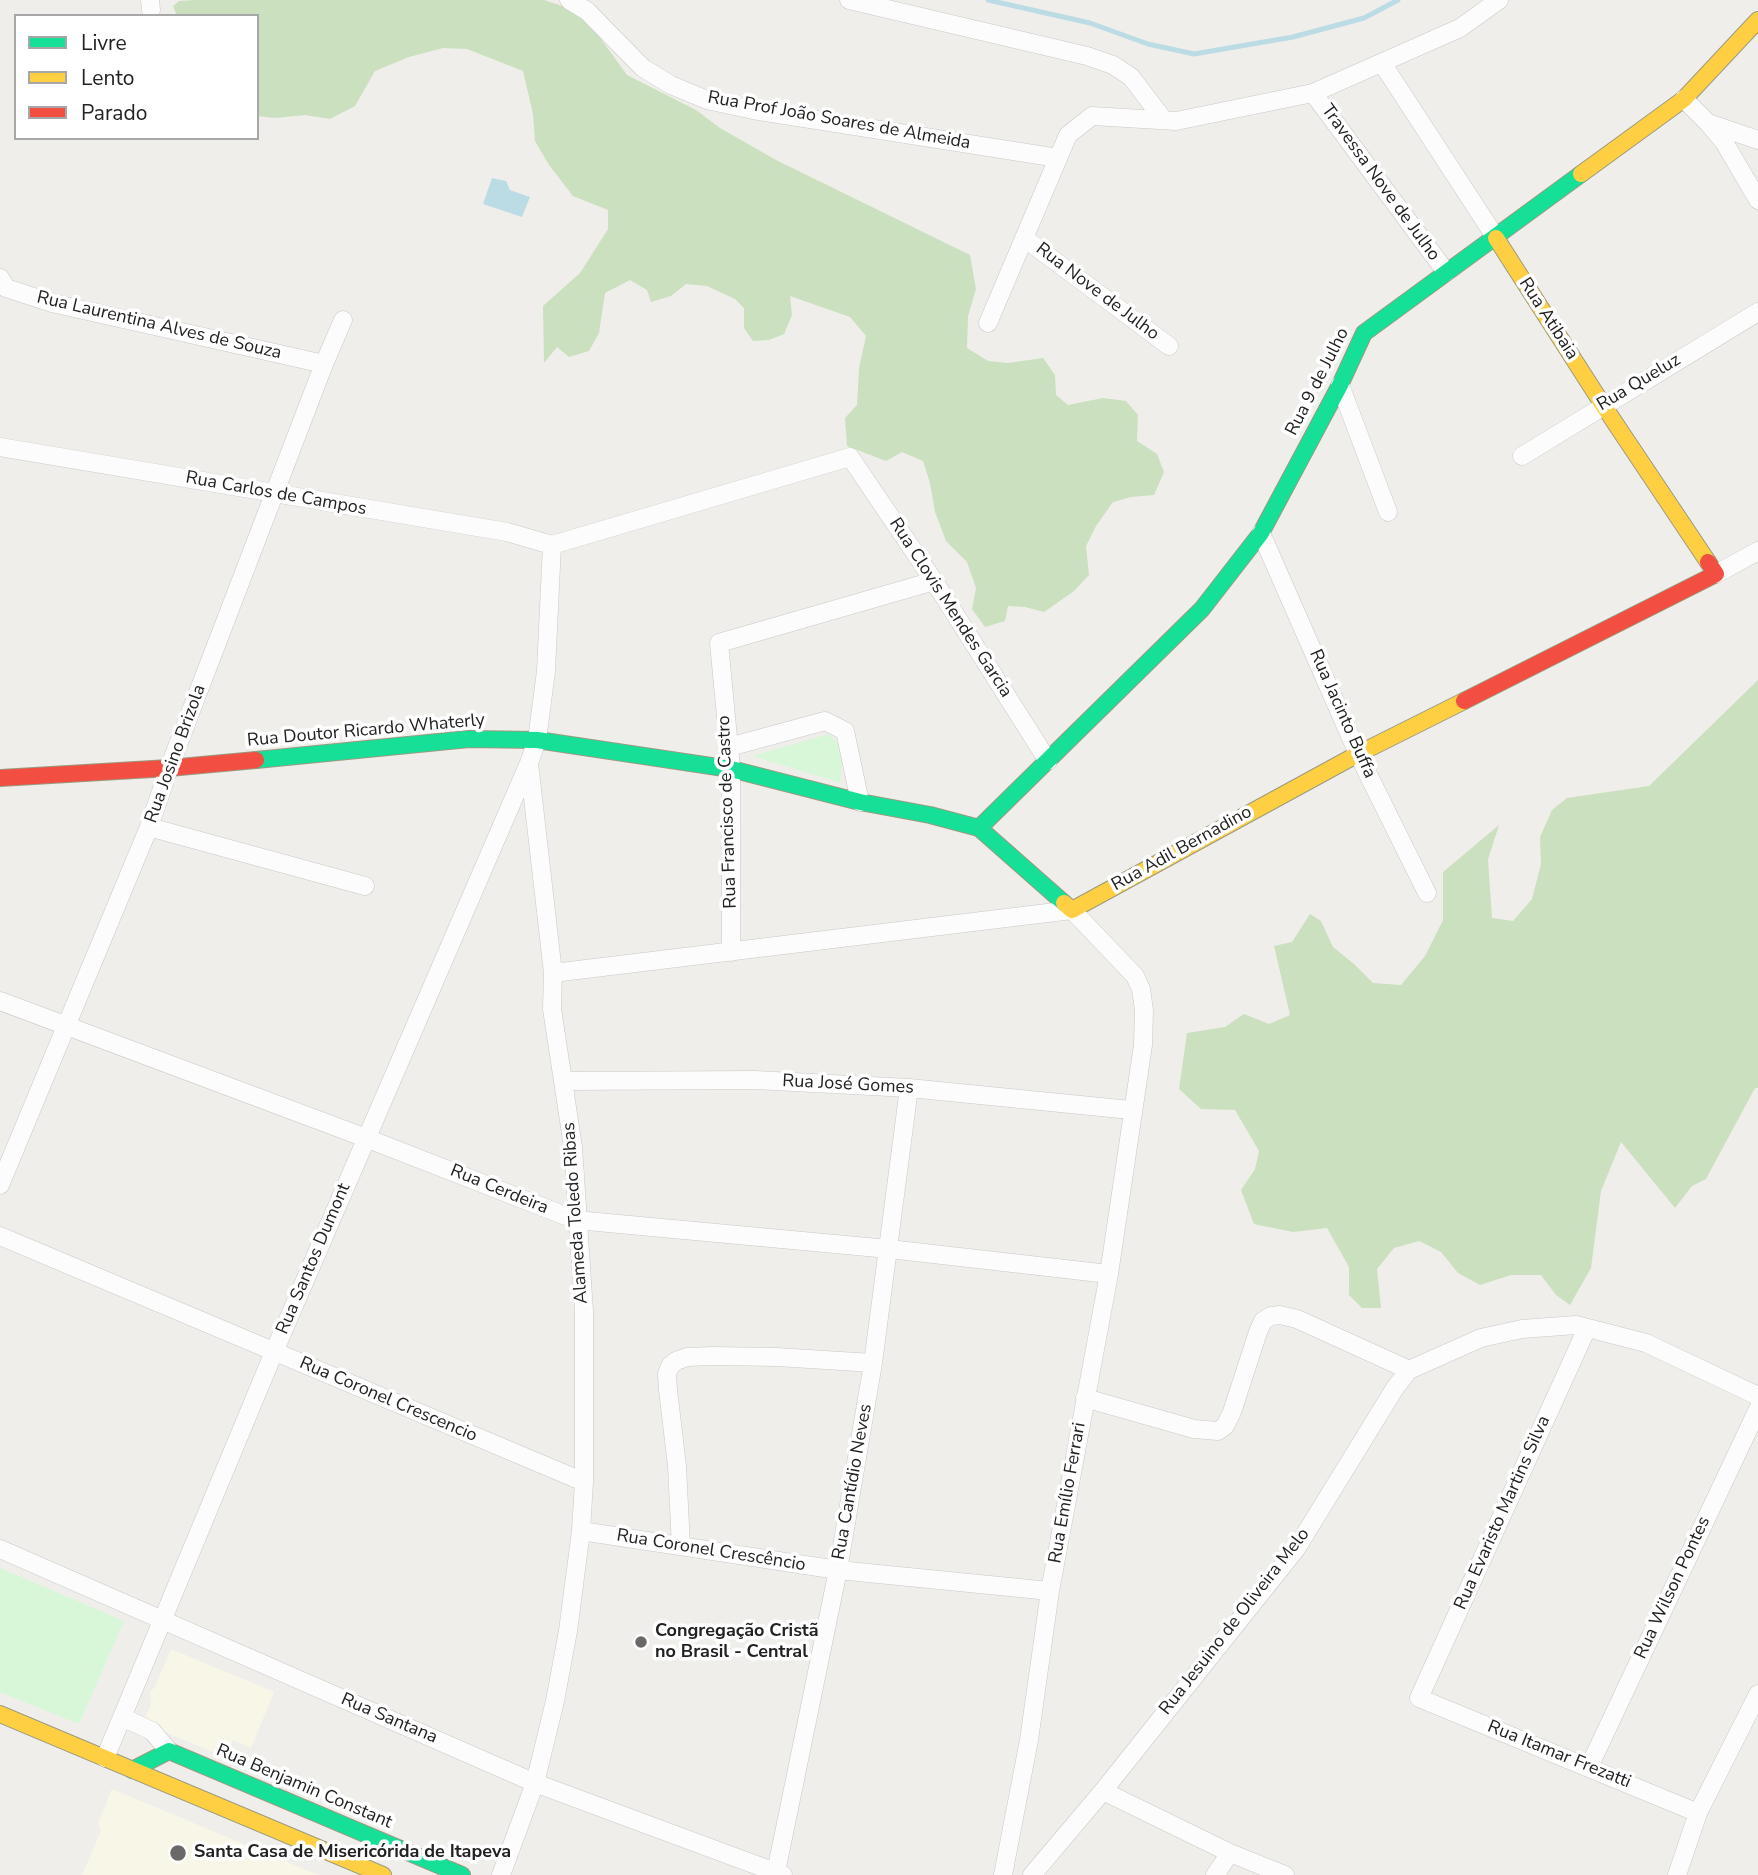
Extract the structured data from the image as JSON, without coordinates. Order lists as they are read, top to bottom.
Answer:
{
  "streets": {
    "main road": [
      "Rua Atibaia",
      "Rua 9 de Julho",
      "Rua Doutor Ricardo Whaterly",
      "Rua Adil Bernadino",
      "Rua Benjamin Constant"
    ],
    "street": [
      "Rua Prof João Soares de Almeida",
      "Travessa Nove de Julho",
      "Rua Nove de Julho",
      "Rua Laurentina Alves de Souza",
      "Rua Queluz",
      "Rua Carlos de Campos",
      "Rua Clovis Mendes Garcia",
      "Rua Jacinto Buffa",
      "Rua Josino Brizola",
      "Rua Francisco de Castro",
      "Rua José Gomes",
      "Rua Cerdeira",
      "Alameda Toledo Ribas",
      "Rua Santos Dumont",
      "Rua Coronel Crescencio",
      "Rua Cantídio Neves",
      "Rua Emílio Ferrari",
      "Rua Evaristo Martins Silva",
      "Rua Coronel Crescêncio",
      "Rua Wilson Pontes",
      "Rua Jesuino de Oliveira Melo",
      "Rua Santana",
      "Rua Itamar Frezatti"
    ]
  },
  "crossings": [
    ["Travessa Nove de Julho", "Rua 9 de Julho"],
    ["Rua Atibaia", "Rua 9 de Julho"],
    ["Rua Atibaia", "Rua Queluz"],
    ["Rua Atibaia", "Rua Adil Bernadino"],
    ["Rua Laurentina Alves de Souza", "Rua Josino Brizola"],
    ["Rua 9 de Julho", "Rua Clovis Mendes Garcia"],
    ["Rua 9 de Julho", "Rua Jacinto Buffa"],
    ["Rua 9 de Julho", "Rua Doutor Ricardo Whaterly"],
    ["Rua Carlos de Campos", "Rua Clovis Mendes Garcia"],
    ["Rua Carlos de Campos", "Rua Josino Brizola"],
    ["Rua Carlos de Campos", "Alameda Toledo Ribas"],
    ["Rua Clovis Mendes Garcia", "Rua Francisco de Castro"],
    ["Rua Clovis Mendes Garcia", "Alameda Toledo Ribas"],
    ["Rua Jacinto Buffa", "Rua Adil Bernadino"],
    ["Rua Doutor Ricardo Whaterly", "Rua Josino Brizola"],
    ["Rua Doutor Ricardo Whaterly", "Rua Francisco de Castro"],
    ["Rua Doutor Ricardo Whaterly", "Alameda Toledo Ribas"],
    ["Rua Josino Brizola", "Rua Cerdeira"],
    ["Rua Francisco de Castro", "Rua Adil Bernadino"],
    ["Rua Adil Bernadino", "Alameda Toledo Ribas"],
    ["Rua Adil Bernadino", "Rua Emílio Ferrari"],
    ["Rua José Gomes", "Alameda Toledo Ribas"],
    ["Rua José Gomes", "Rua Cantídio Neves"],
    ["Rua José Gomes", "Rua Emílio Ferrari"],
    ["Rua Cerdeira", "Alameda Toledo Ribas"],
    ["Rua Cerdeira", "Rua Santos Dumont"],
    ["Rua Cerdeira", "Rua Cantídio Neves"],
    ["Rua Cerdeira", "Rua Emílio Ferrari"],
    ["Alameda Toledo Ribas", "Rua Santos Dumont"],
    ["Alameda Toledo Ribas", "Rua Coronel Crescencio"],
    ["Alameda Toledo Ribas", "Rua Coronel Crescêncio"],
    ["Alameda Toledo Ribas", "Rua Santana"],
    ["Rua Santos Dumont", "Rua Coronel Crescencio"],
    ["Rua Santos Dumont", "Rua Santana"],
    ["Rua Cantídio Neves", "Rua Coronel Crescêncio"],
    ["Rua Cantídio Neves", "Rua Santana"],
    ["Rua Emílio Ferrari", "Rua Coronel Crescêncio"],
    ["Rua Evaristo Martins Silva", "Rua Itamar Frezatti"],
    ["Rua Wilson Pontes", "Rua Itamar Frezatti"]
  ],
  "places": ["Congregação Cristã no Brasil - Central", "Santa Casa de Misericórida de Itapeva"],
  "legend": ["Livre", "Lento", "Parado"]
}
